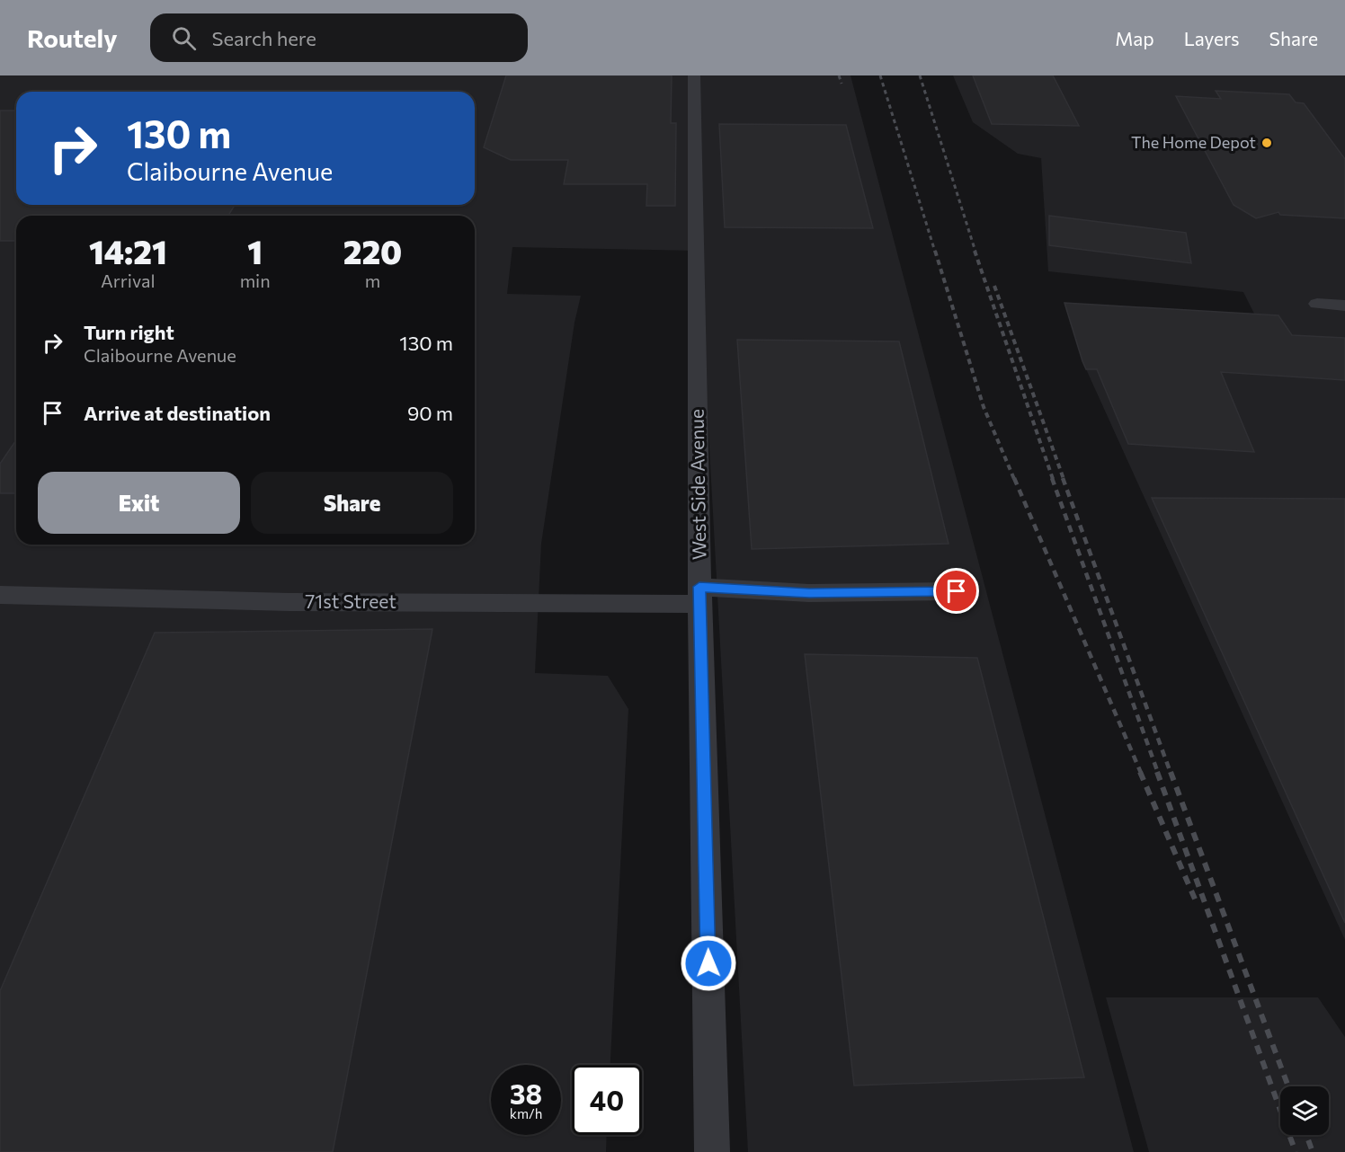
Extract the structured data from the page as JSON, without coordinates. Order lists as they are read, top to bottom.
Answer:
{
  "streets": {
    "street": ["West Side Avenue", "71st Street"]
  },
  "crossings": [
    ["West Side Avenue", "71st Street"]
  ],
  "places": ["The Home Depot"],
  "page": {
    "header": "Routely",
    "search": "Search here",
    "nav": ["Map", "Layers", "Share"],
    "turn": ["130 m", "Claibourne Avenue"],
    "eta": [
      "14:21",
      "Arrival",
      "1",
      "min",
      "220",
      "m"
    ],
    "list": [
      {
        "name": "Turn right",
        "note": "Claibourne Avenue",
        "value": "130 m"
      },
      {
        "name": "Arrive at destination",
        "value": "90 m"
      }
    ],
    "buttons": ["Exit", "Share"],
    "speed": "38 km/h",
    "limit": "40"
  }
}
